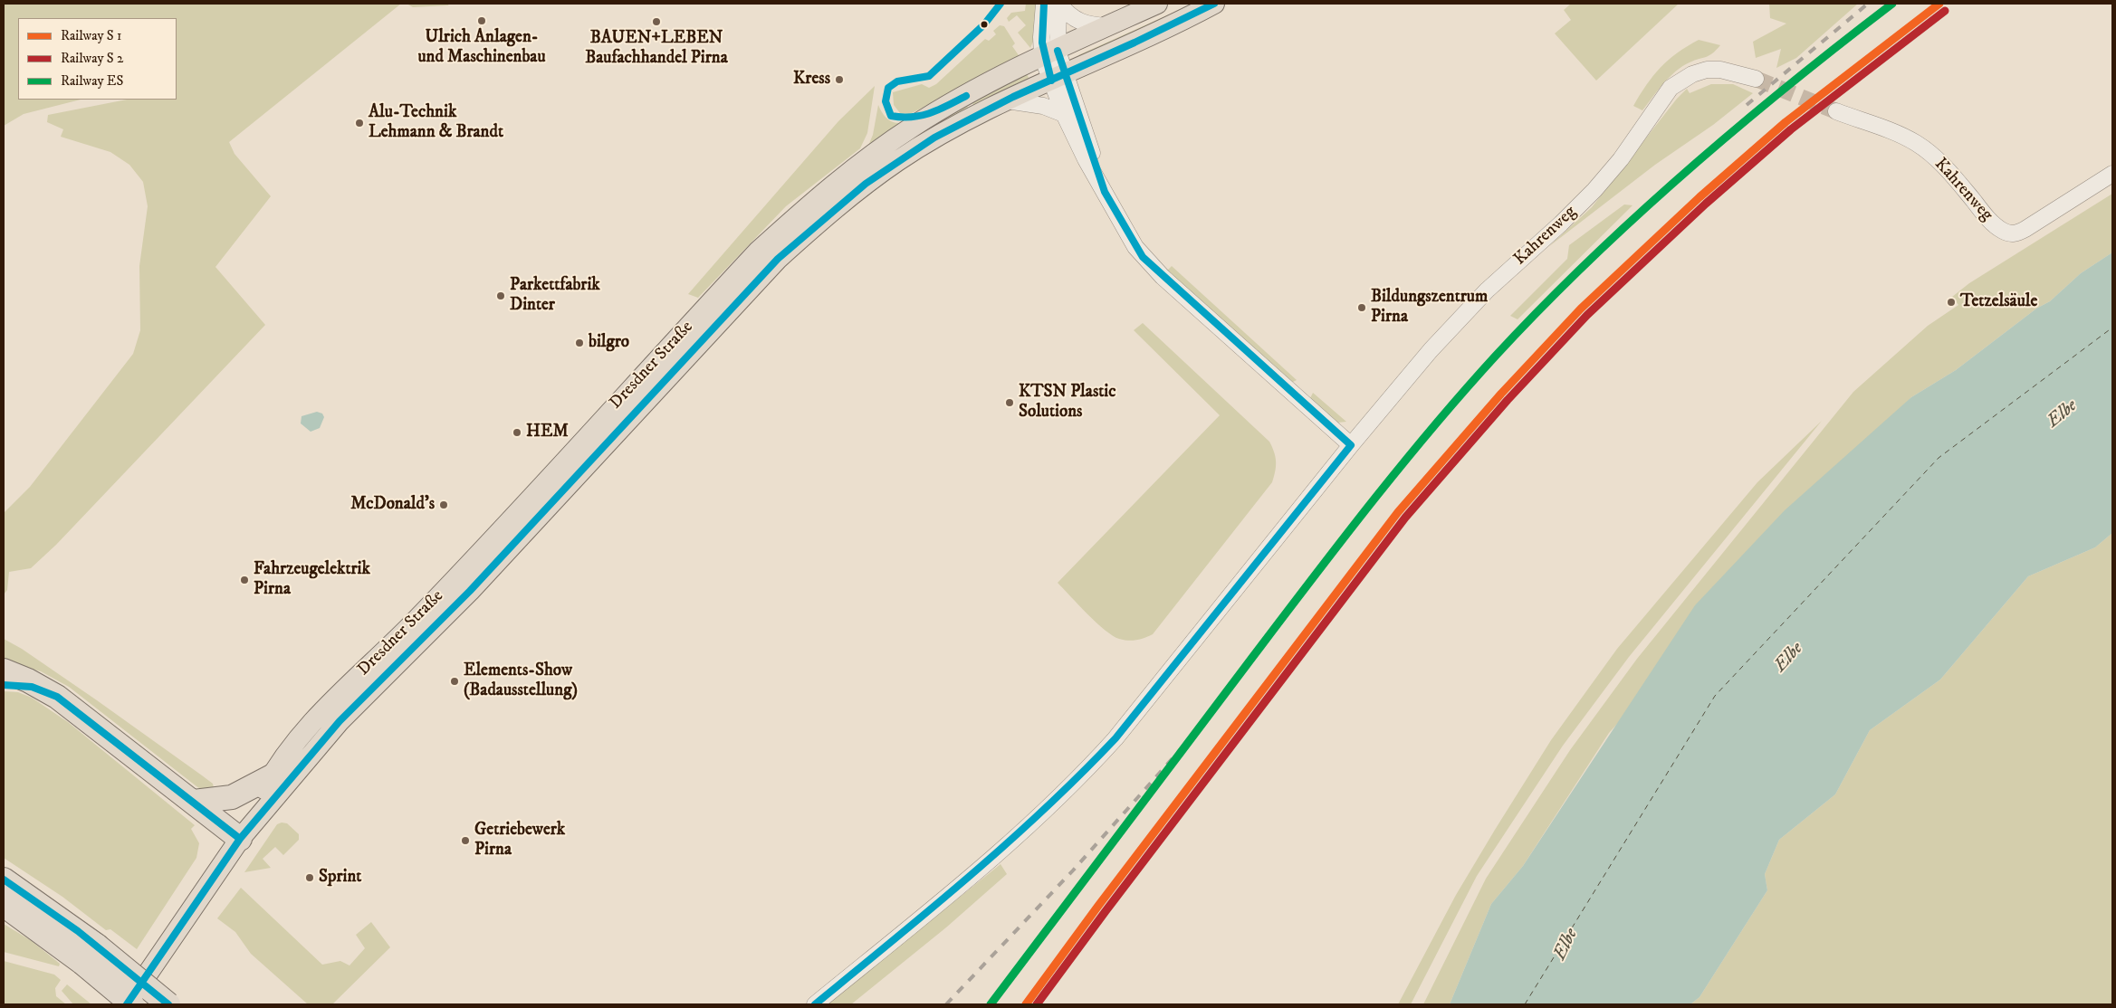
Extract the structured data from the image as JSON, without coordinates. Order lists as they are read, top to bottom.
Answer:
{
  "streets": {
    "main road": ["Dresdner Straße"],
    "street": ["Kahrenweg"]
  },
  "water": ["Elbe"],
  "places": [
    "Ulrich Anlagen- und Maschinenbau",
    "BAUEN+LEBEN Baufachhandel Pirna",
    "Kress",
    "Alu-Technik Lehmann & Brandt",
    "Parkettfabrik Dinter",
    "Tetzelsäule",
    "Bildungszentrum Pirna",
    "bilgro",
    "KTSN Plastic Solutions",
    "HEM",
    "McDonald's",
    "Fahrzeugelektrik Pirna",
    "Elements-Show (Badausstellung)",
    "Getriebewerk Pirna",
    "Sprint"
  ],
  "lines": ["rail line ES"],
  "legend": ["Railway S 1", "Railway S 2", "Railway ES"]
}
